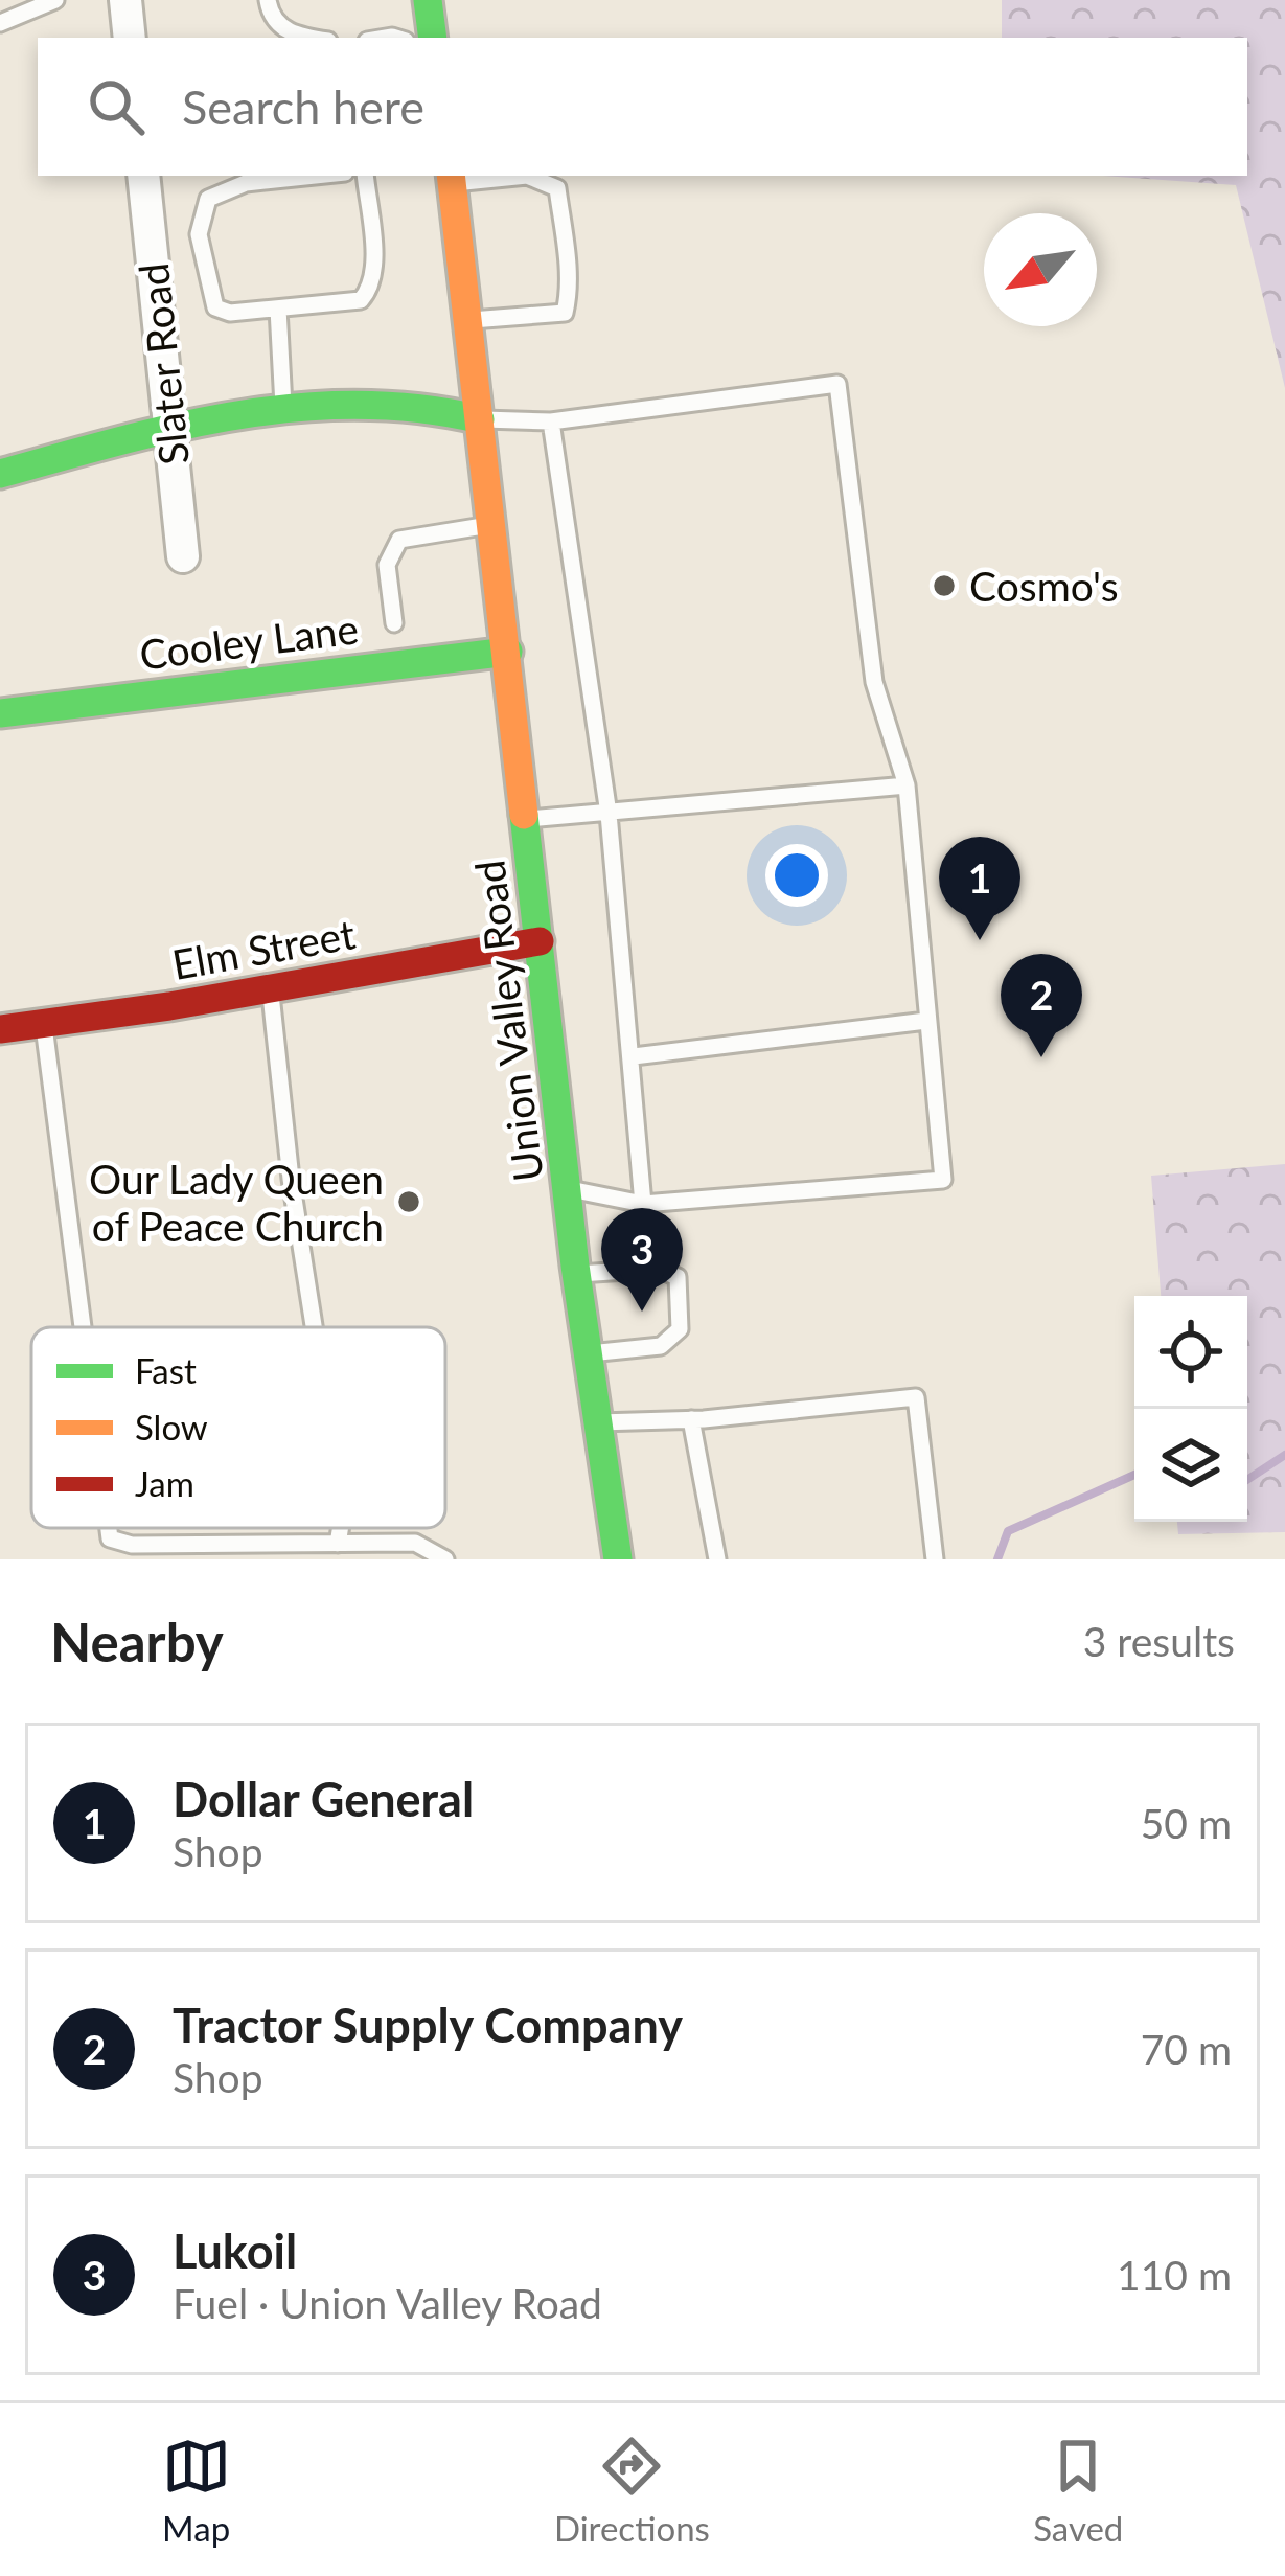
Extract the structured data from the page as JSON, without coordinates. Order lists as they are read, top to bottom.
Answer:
{
  "streets": {
    "street": [
      "Slater Road",
      "Cooley Lane",
      "Elm Street",
      "Union Valley Road"
    ]
  },
  "crossings": [
    ["Cooley Lane", "Union Valley Road"],
    ["Elm Street", "Union Valley Road"]
  ],
  "places": ["Cosmo's", "Our Lady Queen of Peace Church"],
  "legend": ["Fast", "Slow", "Jam"],
  "north": "bottom left",
  "page": {
    "search": "Search here",
    "pins": ["1", "2", "3"],
    "heading": ["Nearby", "3 results"],
    "list": [
      {
        "mark": "1",
        "name": "Dollar General",
        "note": "Shop",
        "value": "50 m"
      },
      {
        "mark": "2",
        "name": "Tractor Supply Company",
        "note": "Shop",
        "value": "70 m"
      },
      {
        "mark": "3",
        "name": "Lukoil",
        "note": "Fuel · Union Valley Road",
        "value": "110 m"
      }
    ],
    "nav": ["Map", "Directions", "Saved"]
  }
}
